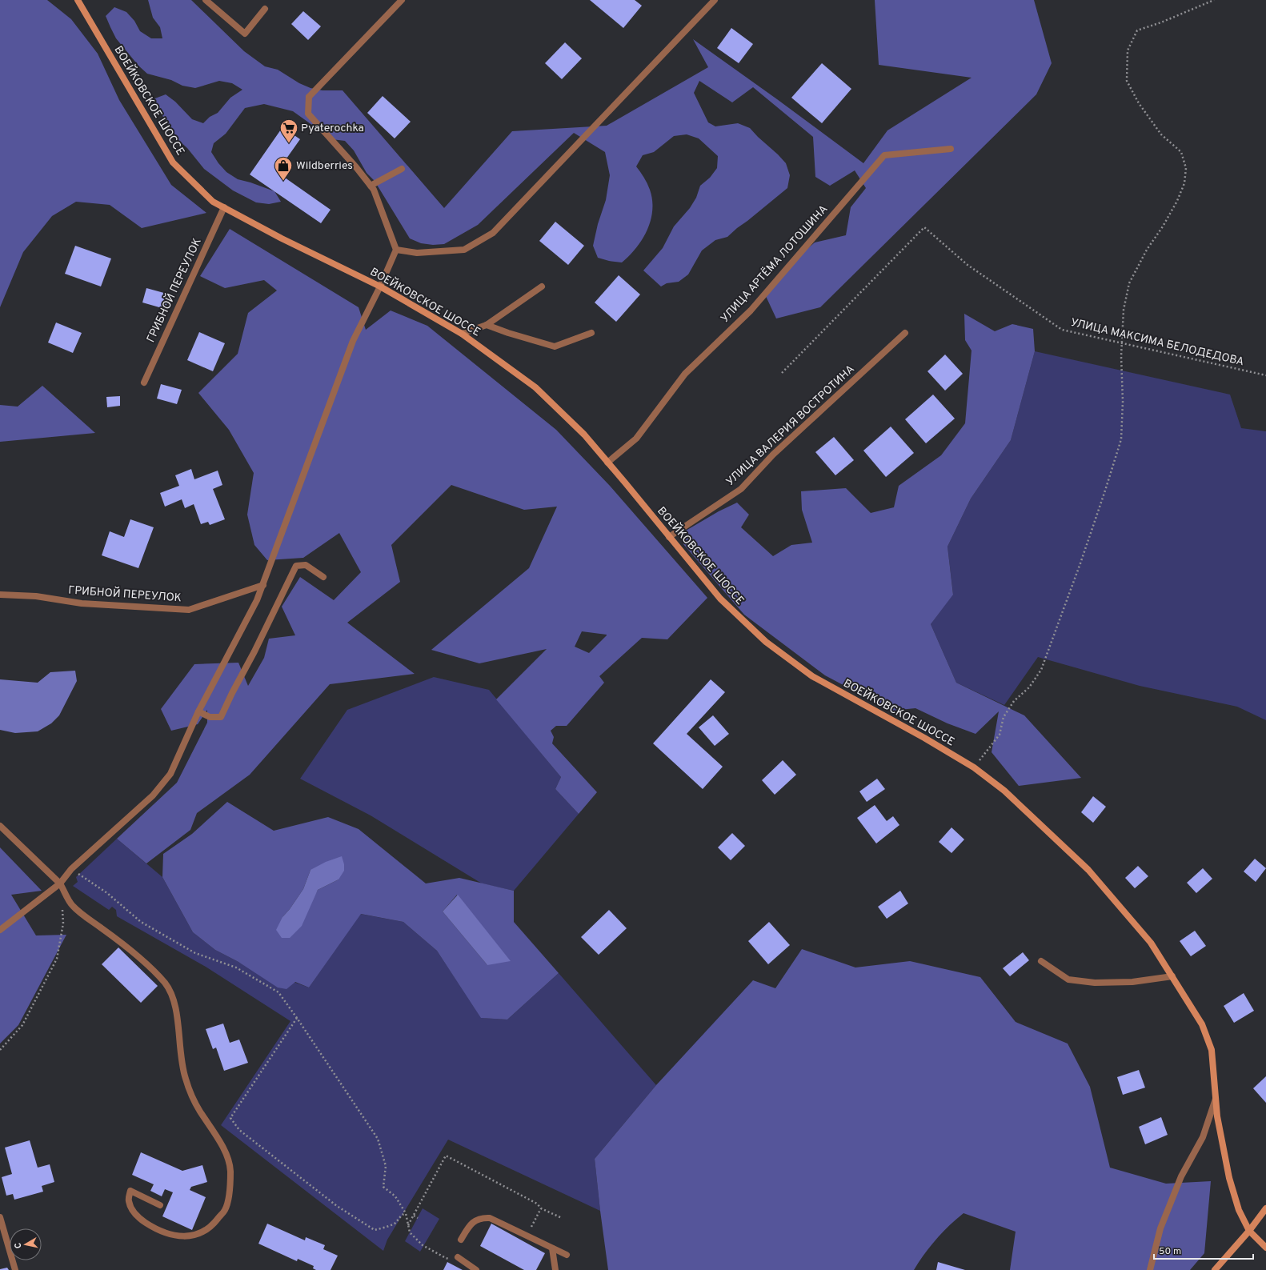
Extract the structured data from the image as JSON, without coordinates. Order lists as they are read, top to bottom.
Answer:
{
  "streets": {
    "street": [
      "ВОЕЙКОВСКОЕ ШОССЕ",
      "УЛИЦА АРТЁМА ЛОТОШИНА",
      "ГРИБНОЙ ПЕРЕУЛОК",
      "УЛИЦА ВАЛЕРИЯ ВОСТРОТИНА"
    ],
    "path": ["УЛИЦА МАКСИМА БЕЛОДЕДОВА"]
  },
  "crossings": [
    ["ВОЕЙКОВСКОЕ ШОССЕ", "УЛИЦА АРТЁМА ЛОТОШИНА"],
    ["ВОЕЙКОВСКОЕ ШОССЕ", "ГРИБНОЙ ПЕРЕУЛОК"],
    ["ВОЕЙКОВСКОЕ ШОССЕ", "УЛИЦА ВАЛЕРИЯ ВОСТРОТИНА"]
  ],
  "places": {
    "supermarket": ["Pyaterochka"],
    "shop": ["Wildberries"]
  },
  "scale_bar": "50 m",
  "north": "left"
}
